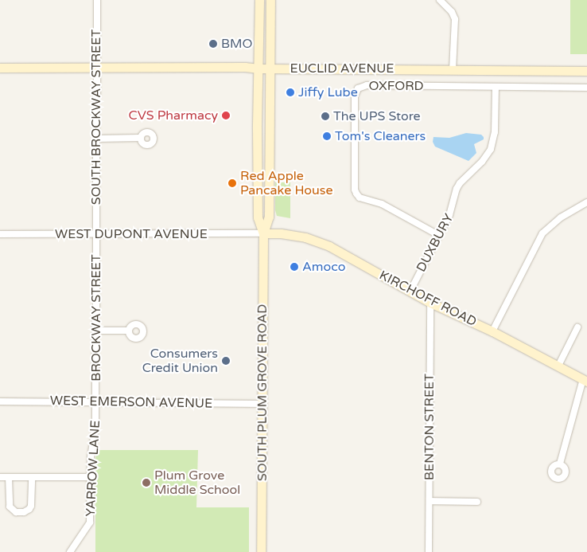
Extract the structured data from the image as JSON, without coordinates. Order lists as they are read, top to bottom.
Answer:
{
  "streets": {
    "main road": ["EUCLID AVENUE", "KIRCHOFF ROAD", "SOUTH PLUM GROVE ROAD"],
    "street": [
      "OXFORD",
      "SOUTH BROCKWAY STREET",
      "WEST DUPONT AVENUE",
      "DUXBURY",
      "BROCKWAY STREET",
      "WEST EMERSON AVENUE",
      "BENTON STREET",
      "YARROW LANE"
    ]
  },
  "crossings": [
    ["EUCLID AVENUE", "SOUTH BROCKWAY STREET"],
    ["EUCLID AVENUE", "SOUTH PLUM GROVE ROAD"],
    ["OXFORD", "DUXBURY"],
    ["SOUTH BROCKWAY STREET", "WEST DUPONT AVENUE"],
    ["SOUTH BROCKWAY STREET", "BROCKWAY STREET"],
    ["WEST DUPONT AVENUE", "KIRCHOFF ROAD"],
    ["WEST DUPONT AVENUE", "BROCKWAY STREET"],
    ["WEST DUPONT AVENUE", "SOUTH PLUM GROVE ROAD"],
    ["DUXBURY", "KIRCHOFF ROAD"],
    ["KIRCHOFF ROAD", "SOUTH PLUM GROVE ROAD"],
    ["KIRCHOFF ROAD", "BENTON STREET"],
    ["BROCKWAY STREET", "WEST EMERSON AVENUE"],
    ["BROCKWAY STREET", "YARROW LANE"],
    ["SOUTH PLUM GROVE ROAD", "WEST EMERSON AVENUE"],
    ["WEST EMERSON AVENUE", "YARROW LANE"]
  ],
  "places": [
    "BMO",
    "Jiffy Lube",
    "CVS Pharmacy",
    "The UPS Store",
    "Tom's Cleaners",
    "Red Apple Pancake House",
    "Amoco",
    "Consumers Credit Union",
    "Plum Grove Middle School"
  ]
}
